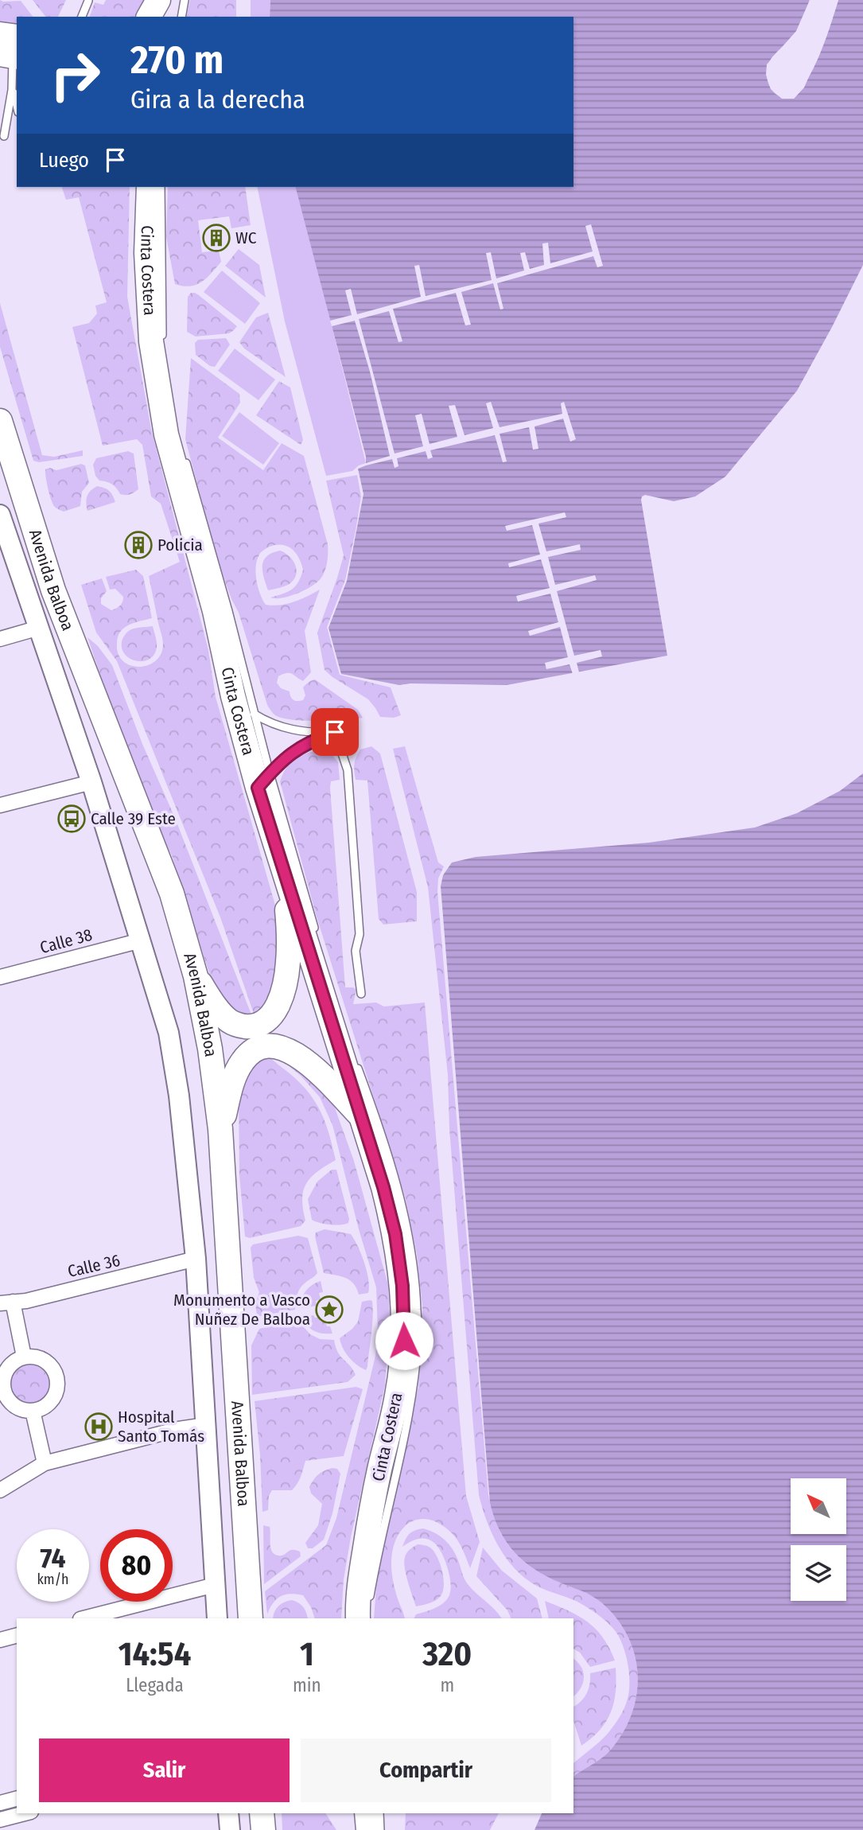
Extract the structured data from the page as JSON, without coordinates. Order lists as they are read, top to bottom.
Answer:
{
  "streets": {
    "highway": ["Cinta Costera", "Avenida Balboa"],
    "street": ["Calle 38", "Calle 36"]
  },
  "crossings": [
    ["Avenida Balboa", "Calle 38"],
    ["Avenida Balboa", "Calle 36"]
  ],
  "places": {
    "building": ["WC", "Policia"],
    "bus stop": ["Calle 39 Este"],
    "place": ["Monumento a Vasco Nuñez De Balboa"],
    "hospital": ["Hospital Santo Tomás"]
  },
  "north": "top left",
  "page": {
    "turn": ["270 m", "Gira a la derecha"],
    "then": "Luego",
    "speed": "74 km/h",
    "limit": "80",
    "eta": [
      "14:54",
      "Llegada",
      "1",
      "min",
      "320",
      "m"
    ],
    "buttons": ["Salir", "Compartir"]
  }
}
